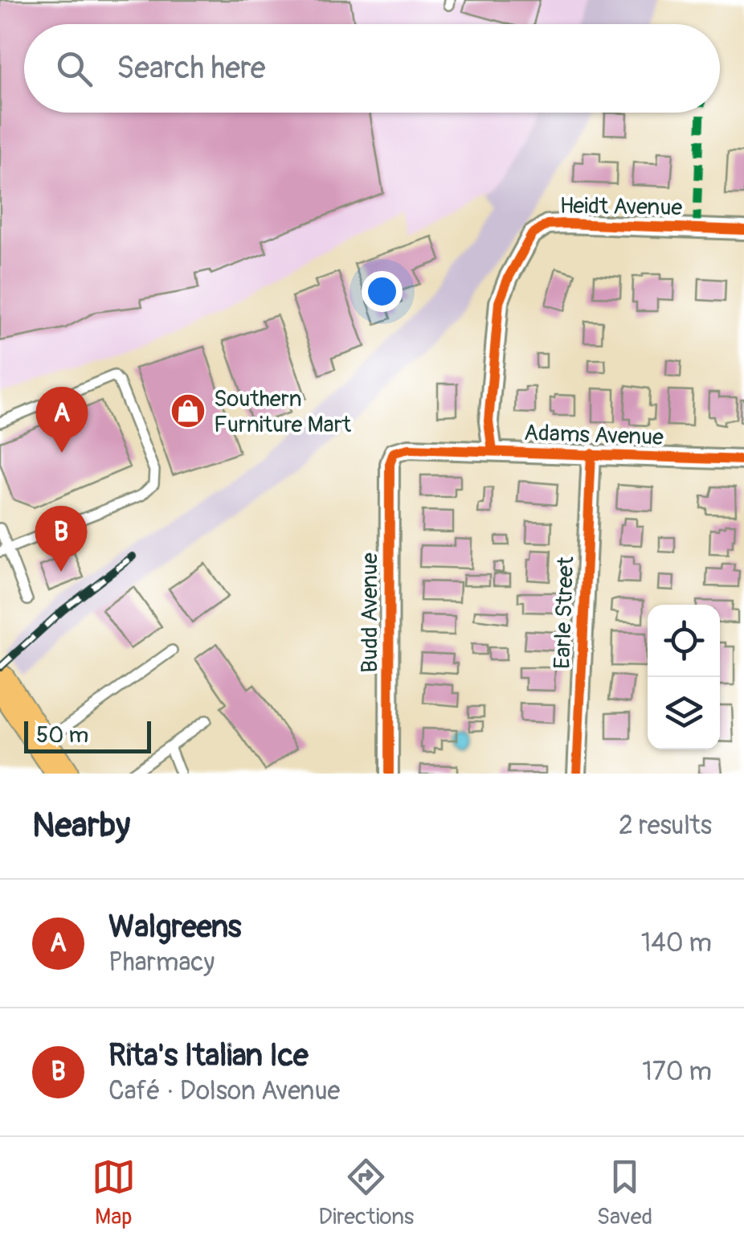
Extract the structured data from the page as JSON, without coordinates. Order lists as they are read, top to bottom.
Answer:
{
  "streets": {
    "street": [
      "Heidt Avenue",
      "Adams Avenue",
      "Budd Avenue",
      "Earle Street"
    ]
  },
  "crossings": [
    ["Heidt Avenue", "Adams Avenue"],
    ["Adams Avenue", "Budd Avenue"],
    ["Adams Avenue", "Earle Street"]
  ],
  "places": {
    "shop": ["Southern Furniture Mart"]
  },
  "scale_bar": "50 m",
  "page": {
    "search": "Search here",
    "pins": ["A", "B"],
    "scale": "50 m",
    "heading": ["Nearby", "2 results"],
    "list": [
      {
        "mark": "A",
        "name": "Walgreens",
        "note": "Pharmacy",
        "value": "140 m"
      },
      {
        "mark": "B",
        "name": "Rita's Italian Ice",
        "note": "Café · Dolson Avenue",
        "value": "170 m"
      }
    ],
    "nav": ["Map", "Directions", "Saved"]
  }
}
